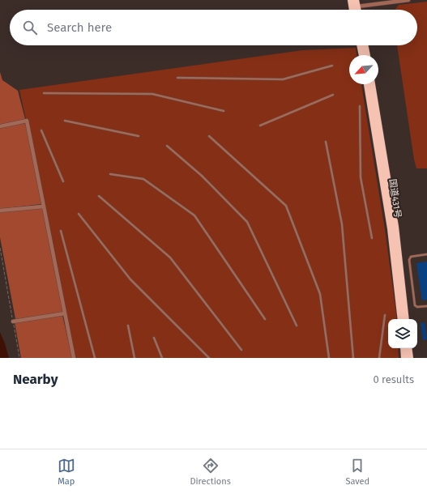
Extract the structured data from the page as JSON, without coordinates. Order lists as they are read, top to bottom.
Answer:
{
  "streets": {
    "highway": ["国道431号"]
  },
  "north": "bottom left",
  "page": {
    "search": "Search here",
    "heading": ["Nearby", "0 results"],
    "nav": ["Map", "Directions", "Saved"]
  }
}
